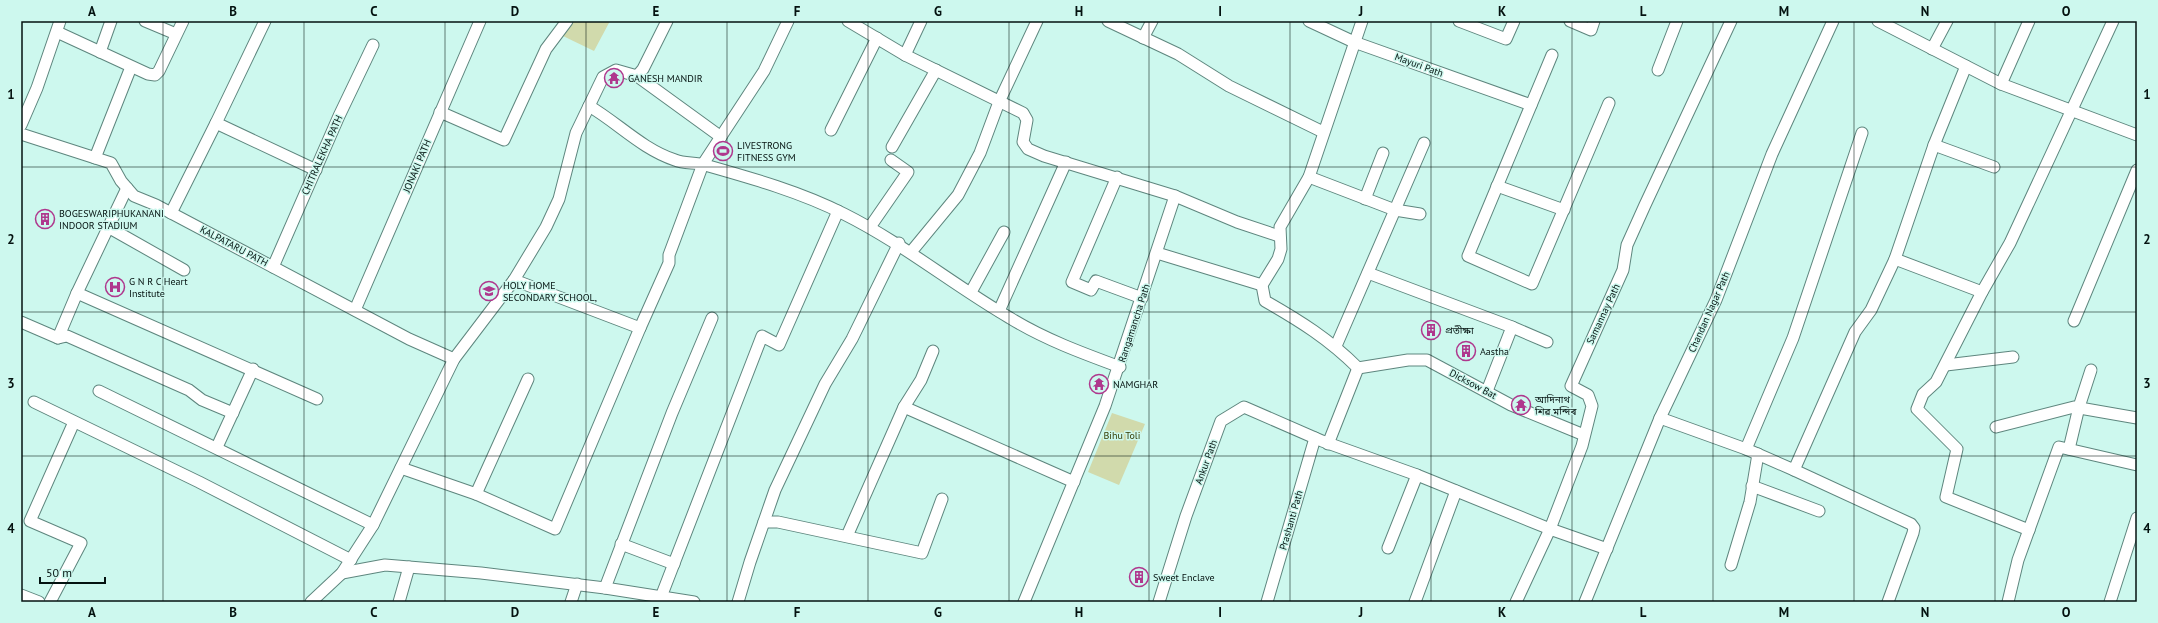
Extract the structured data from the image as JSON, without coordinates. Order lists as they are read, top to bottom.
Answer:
{
  "streets": {
    "street": [
      "Mayuri Path",
      "CHITRALEKHA PATH",
      "JONAKI PATH",
      "KALPATARU PATH",
      "Chandan Nagar Path",
      "Samannay Path",
      "Rangamancha Path",
      "Dicksow Bat",
      "Ankur Path",
      "Prashanti Path"
    ]
  },
  "crossings": [
    ["CHITRALEKHA PATH", "KALPATARU PATH"],
    ["JONAKI PATH", "KALPATARU PATH"],
    ["Samannay Path", "Dicksow Bat"],
    ["Ankur Path", "Prashanti Path"]
  ],
  "parks": ["Bihu Toli"],
  "places": {
    "temple": ["GANESH MANDIR", "NAMGHAR", "আদিনাথ শিৱ মন্দিৰ"],
    "sports": ["LIVESTRONG FITNESS GYM"],
    "building": [
      "BOGESWARIPHUKANANI INDOOR STADIUM",
      "প্রতীক্ষা",
      "Aastha",
      "Sweet Enclave"
    ],
    "hospital": ["G N R C Heart Institute"],
    "school or university": ["HOLY HOME SECONDARY SCHOOL,"]
  },
  "scale_bar": "50 m",
  "grid": {
    "columns": [
      "A",
      "B",
      "C",
      "D",
      "E",
      "F",
      "G",
      "H",
      "I",
      "J",
      "K",
      "L",
      "M",
      "N",
      "O"
    ],
    "rows": [
      "1",
      "2",
      "3",
      "4"
    ]
  }
}
